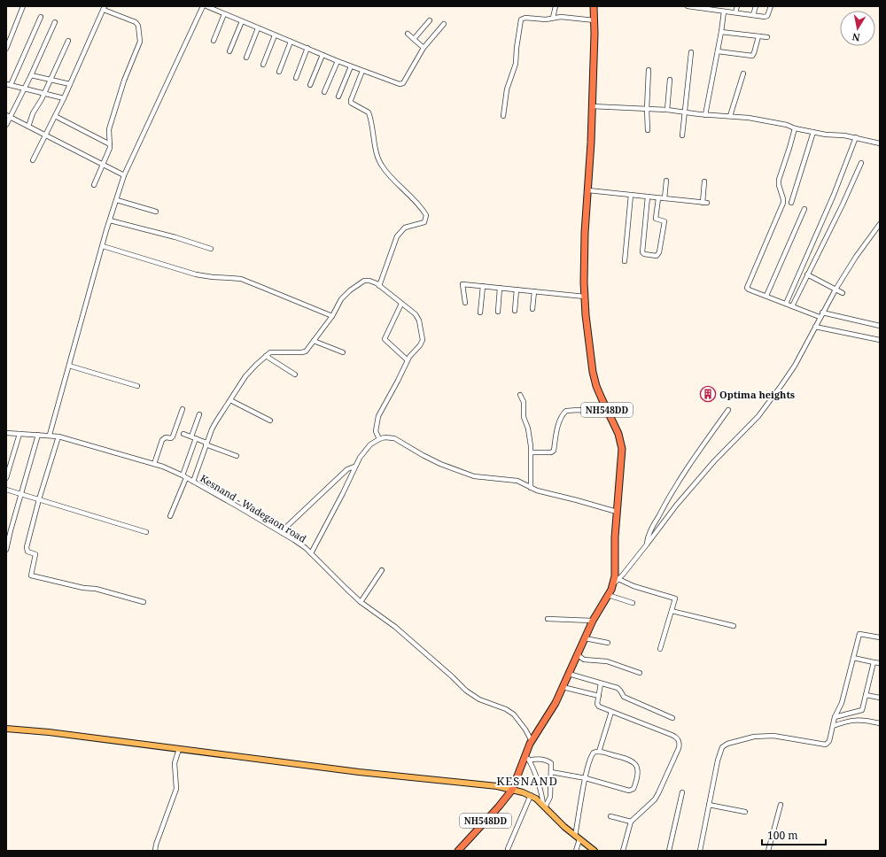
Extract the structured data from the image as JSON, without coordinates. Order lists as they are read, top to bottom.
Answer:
{
  "streets": {
    "highway": ["NH548DD"],
    "street": ["Kesnand - Wadegaon road"]
  },
  "crossings": [
    ["NH548DD", "Kesnand - Wadegaon road"]
  ],
  "districts": ["KESNAND"],
  "places": {
    "building": ["Optima heights"]
  },
  "scale_bar": "100 m",
  "north": "bottom"
}
